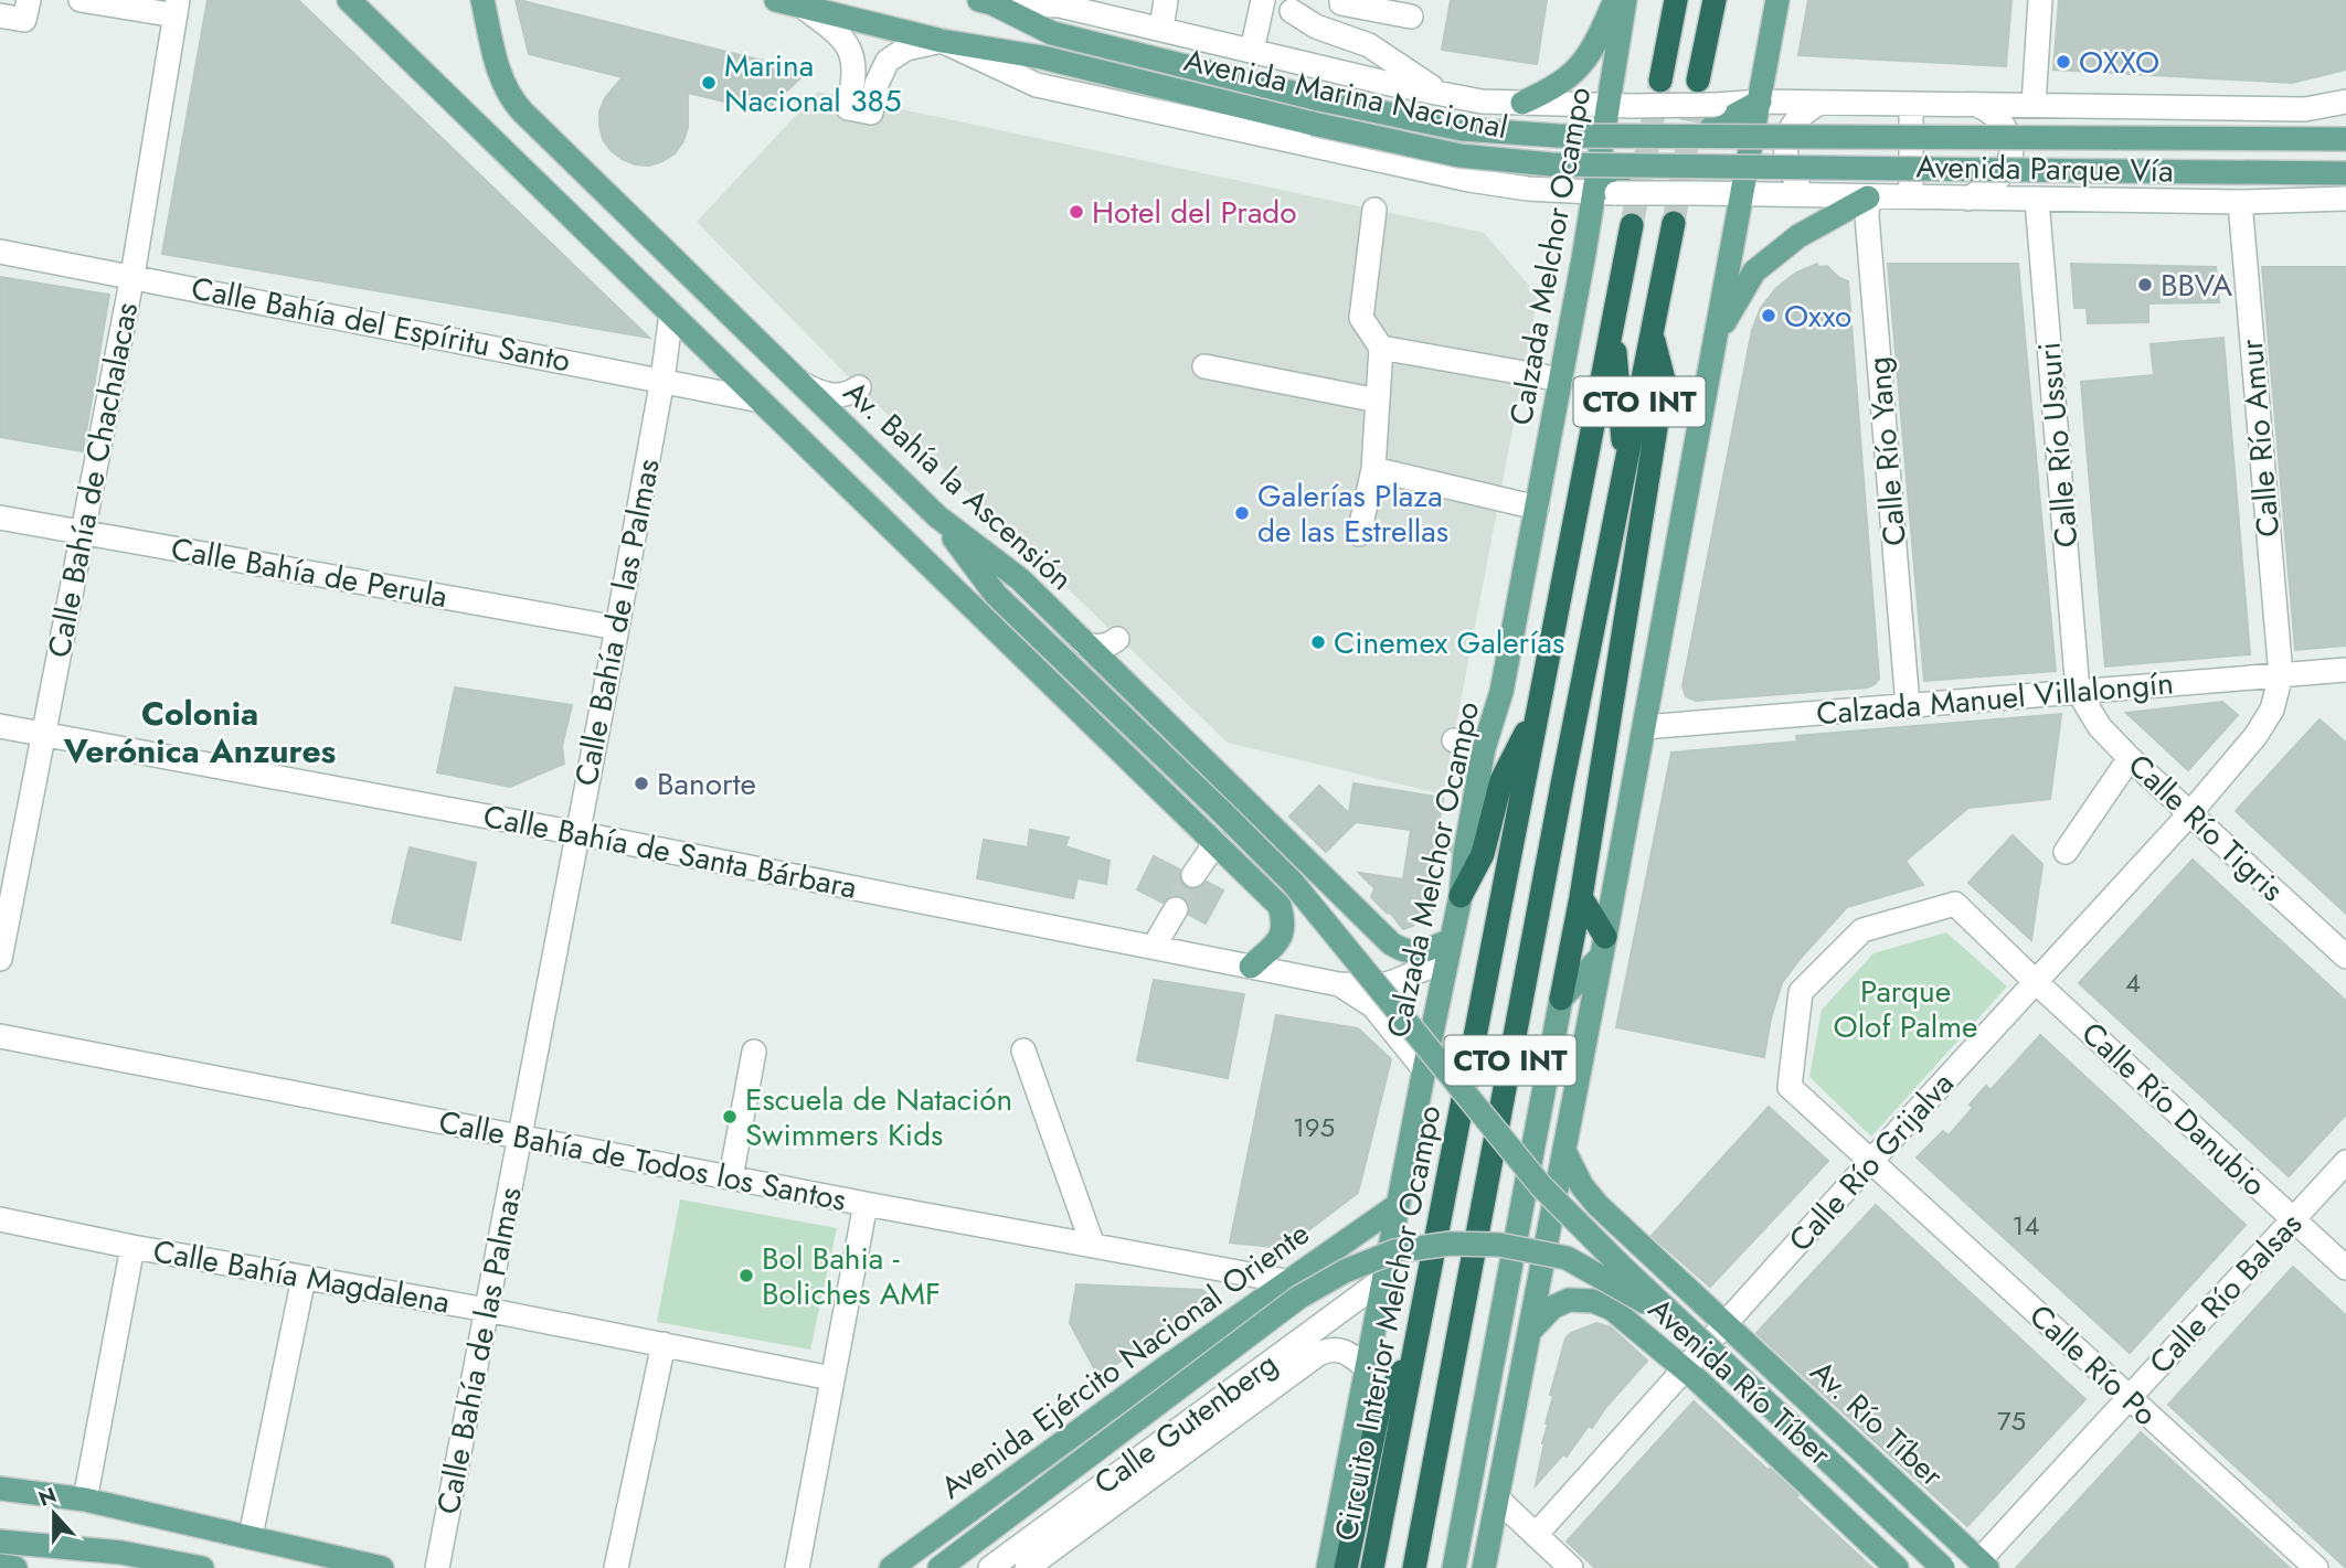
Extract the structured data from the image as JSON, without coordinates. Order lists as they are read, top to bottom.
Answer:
{
  "streets": {
    "highway": ["CTO INT", "Circuito Interior Melchor Ocampo"],
    "main road": [
      "Avenida Marina Nacional",
      "Avenida Parque Vía",
      "Calzada Melchor Ocampo",
      "Av. Bahía la Ascensión",
      "Avenida Ejército Nacional Oriente",
      "Avenida Río Tíber",
      "Av. Río Tíber"
    ],
    "street": [
      "Calle Bahía del Espíritu Santo",
      "Calle Río Amur",
      "Calle Río Ussuri",
      "Calle Río Yang",
      "Calle Bahía de Chachalacas",
      "Calle Bahía de Perula",
      "Calle Bahía de las Palmas",
      "Calzada Manuel Villalongín",
      "Calle Río Tigris",
      "Calle Bahía de Santa Bárbara",
      "Calle Río Danubio",
      "Calle Bahía de Todos los Santos",
      "Calle Río Grijalva",
      "Calle Bahía Magdalena",
      "Calle Río Balsas",
      "Calle Río Po",
      "Calle Gutenberg"
    ]
  },
  "crossings": [
    ["Avenida Marina Nacional", "Avenida Parque Vía"],
    ["Avenida Marina Nacional", "Calzada Melchor Ocampo"],
    ["Avenida Marina Nacional", "CTO INT"],
    ["Avenida Parque Vía", "CTO INT"],
    ["Avenida Parque Vía", "Calle Río Amur"],
    ["Avenida Parque Vía", "Calle Río Ussuri"],
    ["Avenida Parque Vía", "Calle Río Yang"],
    ["Calzada Melchor Ocampo", "Av. Bahía la Ascensión"],
    ["Calzada Melchor Ocampo", "Avenida Ejército Nacional Oriente"],
    ["Calzada Melchor Ocampo", "Calle Gutenberg"],
    ["Calle Bahía del Espíritu Santo", "Calle Bahía de Chachalacas"],
    ["Calle Bahía del Espíritu Santo", "Calle Bahía de las Palmas"],
    ["CTO INT", "Calzada Manuel Villalongín"],
    ["CTO INT", "Avenida Río Tíber"],
    ["Calle Río Amur", "Calzada Manuel Villalongín"],
    ["Calle Río Amur", "Calle Río Grijalva"],
    ["Calle Río Ussuri", "Calzada Manuel Villalongín"],
    ["Calle Río Ussuri", "Calle Río Tigris"],
    ["Calle Río Yang", "Calzada Manuel Villalongín"],
    ["Calle Bahía de Chachalacas", "Calle Bahía de Perula"],
    ["Calle Bahía de Chachalacas", "Calle Bahía de Santa Bárbara"],
    ["Calle Bahía de Perula", "Calle Bahía de las Palmas"],
    ["Calle Bahía de las Palmas", "Calle Bahía de Santa Bárbara"],
    ["Calle Bahía de las Palmas", "Calle Bahía de Todos los Santos"],
    ["Calle Bahía de las Palmas", "Calle Bahía Magdalena"],
    ["Calzada Manuel Villalongín", "Calle Río Tigris"],
    ["Calzada Manuel Villalongín", "Calle Río Grijalva"],
    ["Calle Río Tigris", "Calle Río Grijalva"],
    ["Calle Río Danubio", "Calle Río Grijalva"],
    ["Calle Río Danubio", "Calle Río Balsas"],
    ["Calle Río Danubio", "Calle Río Po"],
    ["Calle Bahía de Todos los Santos", "Avenida Ejército Nacional Oriente"],
    ["Calle Río Grijalva", "Calle Río Po"],
    ["Calle Río Grijalva", "Avenida Río Tíber"],
    ["Calle Río Grijalva", "Av. Río Tíber"],
    ["Calle Río Balsas", "Calle Río Po"],
    ["Calle Río Balsas", "Av. Río Tíber"],
    ["Avenida Río Tíber", "Av. Río Tíber"]
  ],
  "districts": ["Colonia Verónica Anzures"],
  "parks": ["Parque Olof Palme"],
  "places": [
    "OXXO",
    "Marina Nacional 385",
    "Hotel del Prado",
    "BBVA",
    "Oxxo",
    "Galerías Plaza de las Estrellas",
    "Cinemex Galerías",
    "Banorte",
    "Escuela de Natación Swimmers Kids",
    "Bol Bahia - Boliches AMF"
  ],
  "house_numbers": [
    "4",
    "195",
    "14",
    "75"
  ],
  "north": "top"
}
